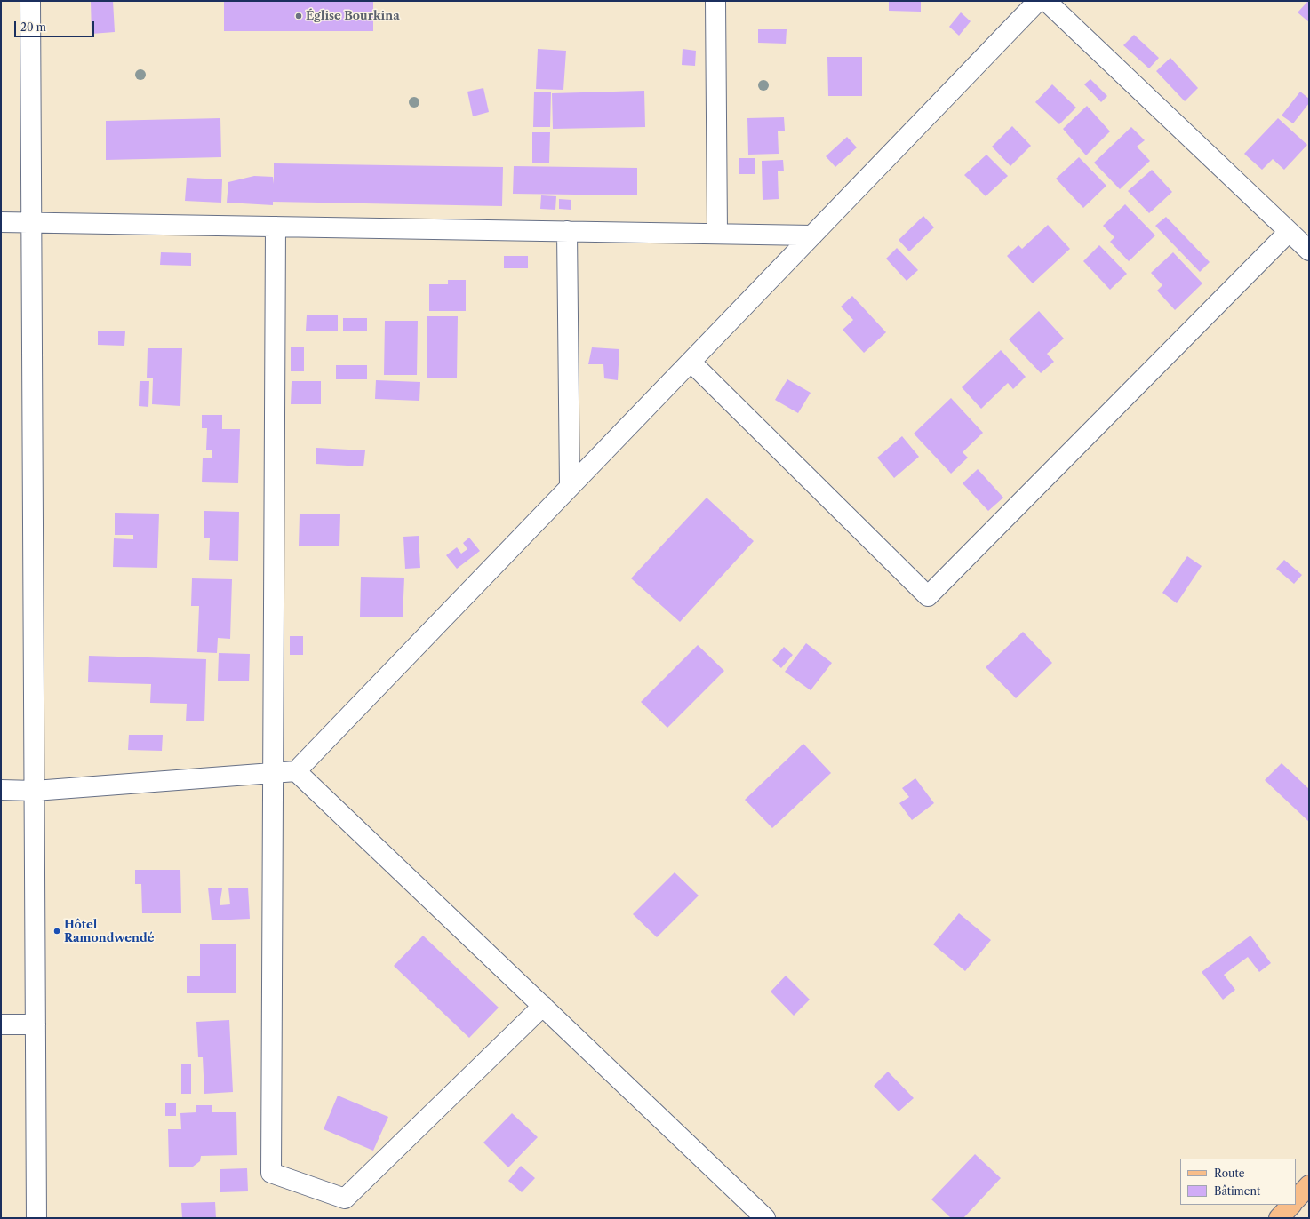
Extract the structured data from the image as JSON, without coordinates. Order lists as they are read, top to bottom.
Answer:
{
  "places": ["Église Bourkina", "Hôtel Ramondwendé"],
  "legend": ["Route", "Bâtiment"],
  "scale_bar": "20 m"
}
